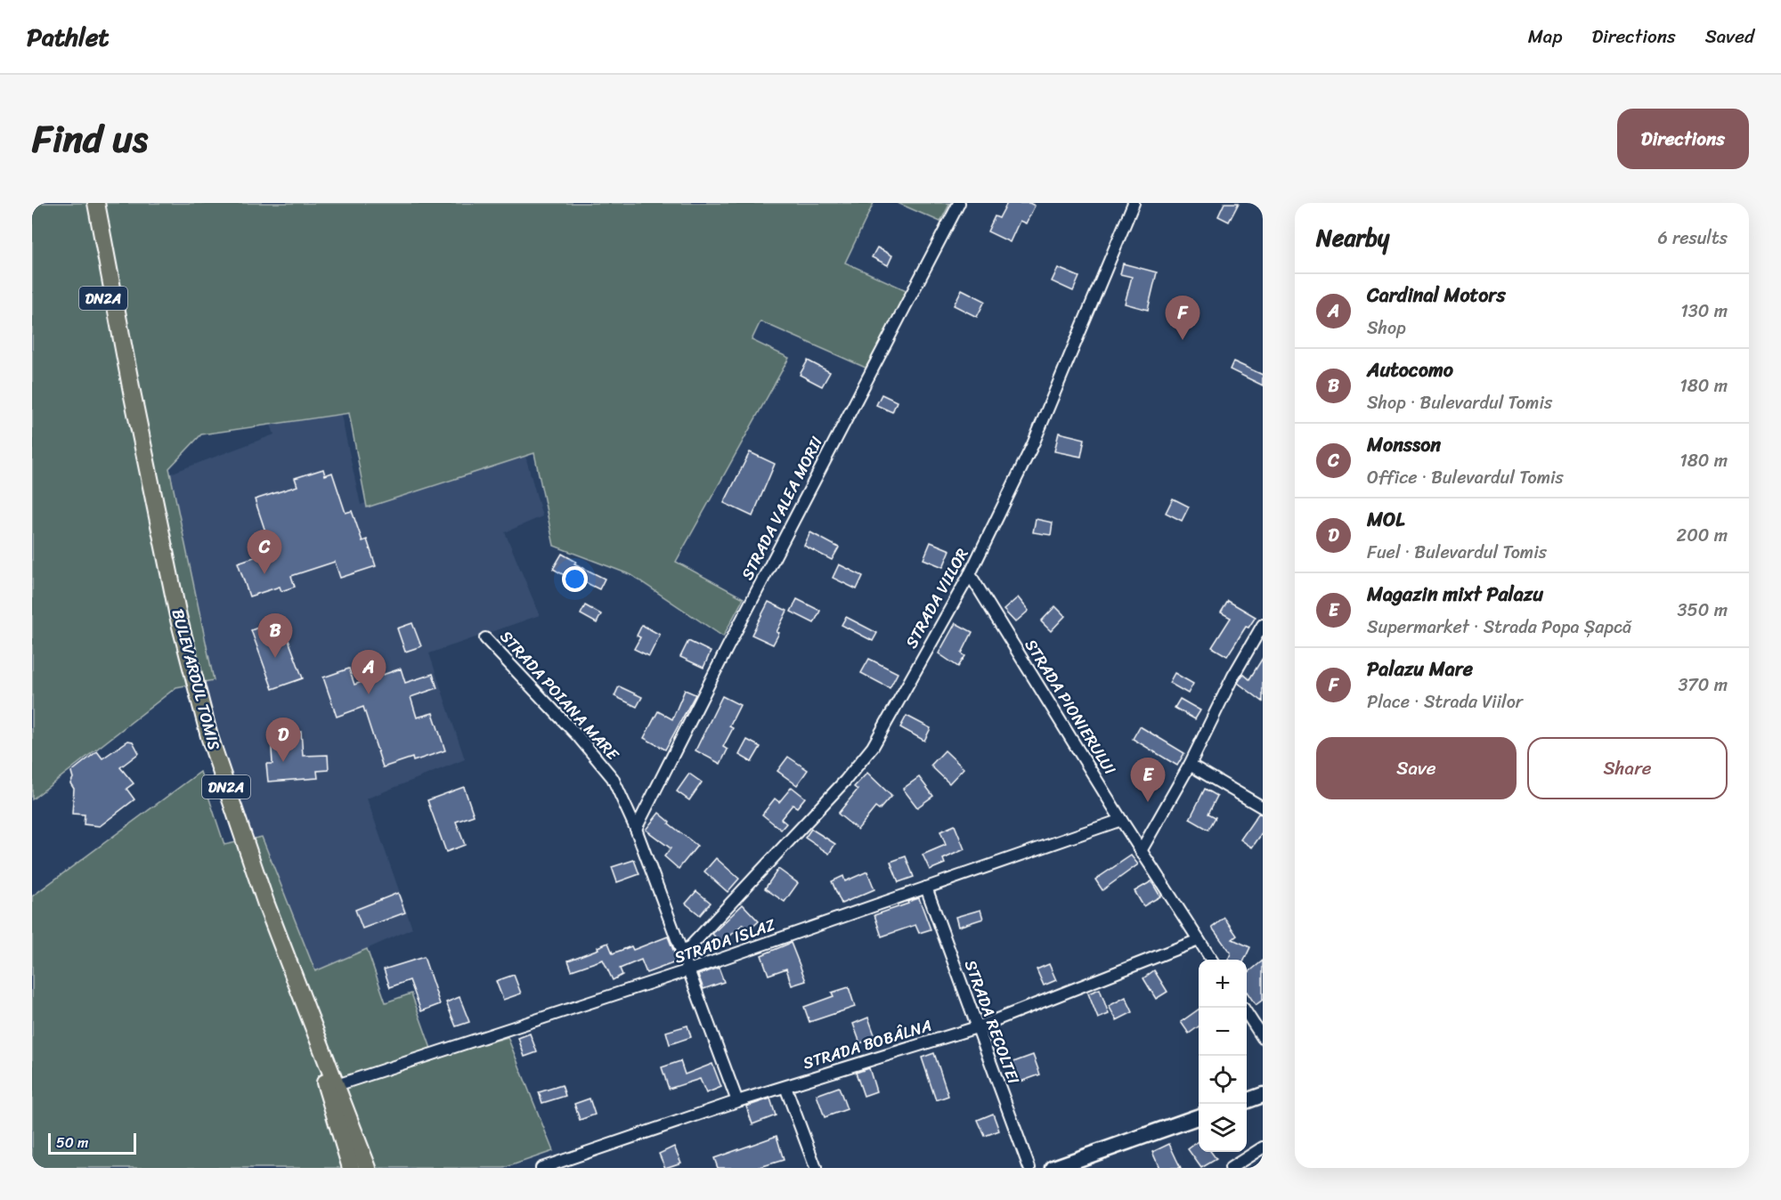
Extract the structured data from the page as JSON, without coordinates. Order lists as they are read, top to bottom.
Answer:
{
  "streets": {
    "main road": ["DN2A", "BULEVARDUL TOMIS"],
    "street": [
      "STRADA VALEA MORII",
      "STRADA VIILOR",
      "STRADA POIANA MARE",
      "STRADA PIONIERULUI",
      "STRADA ISLAZ",
      "STRADA RECOLTEI",
      "STRADA BOBÂLNA"
    ]
  },
  "crossings": [
    ["STRADA VALEA MORII", "STRADA POIANA MARE"],
    ["STRADA VIILOR", "STRADA POIANA MARE"],
    ["STRADA VIILOR", "STRADA PIONIERULUI"],
    ["BULEVARDUL TOMIS", "STRADA ISLAZ"],
    ["STRADA POIANA MARE", "STRADA ISLAZ"],
    ["STRADA POIANA MARE", "STRADA BOBÂLNA"],
    ["STRADA PIONIERULUI", "STRADA ISLAZ"],
    ["STRADA PIONIERULUI", "STRADA BOBÂLNA"],
    ["STRADA ISLAZ", "STRADA RECOLTEI"],
    ["STRADA RECOLTEI", "STRADA BOBÂLNA"]
  ],
  "scale_bar": "50 m",
  "page": {
    "header": "Pathlet",
    "nav": ["Map", "Directions", "Saved"],
    "title": "Find us",
    "buttons": [
      "Directions",
      ["Save", "Share"]
    ],
    "heading": ["Nearby", "6 results"],
    "list": [
      {
        "mark": "A",
        "name": "Cardinal Motors",
        "note": "Shop",
        "value": "130 m"
      },
      {
        "mark": "B",
        "name": "Autocomo",
        "note": "Shop · Bulevardul Tomis",
        "value": "180 m"
      },
      {
        "mark": "C",
        "name": "Monsson",
        "note": "Office · Bulevardul Tomis",
        "value": "180 m"
      },
      {
        "mark": "D",
        "name": "MOL",
        "note": "Fuel · Bulevardul Tomis",
        "value": "200 m"
      },
      {
        "mark": "E",
        "name": "Magazin mixt Palazu",
        "note": "Supermarket · Strada Popa Șapcă",
        "value": "350 m"
      },
      {
        "mark": "F",
        "name": "Palazu Mare",
        "note": "Place · Strada Viilor",
        "value": "370 m"
      }
    ],
    "pins": [
      "F",
      "C",
      "B",
      "A",
      "D",
      "E"
    ],
    "map_buttons": ["+", "−"],
    "scale": "50 m"
  }
}
